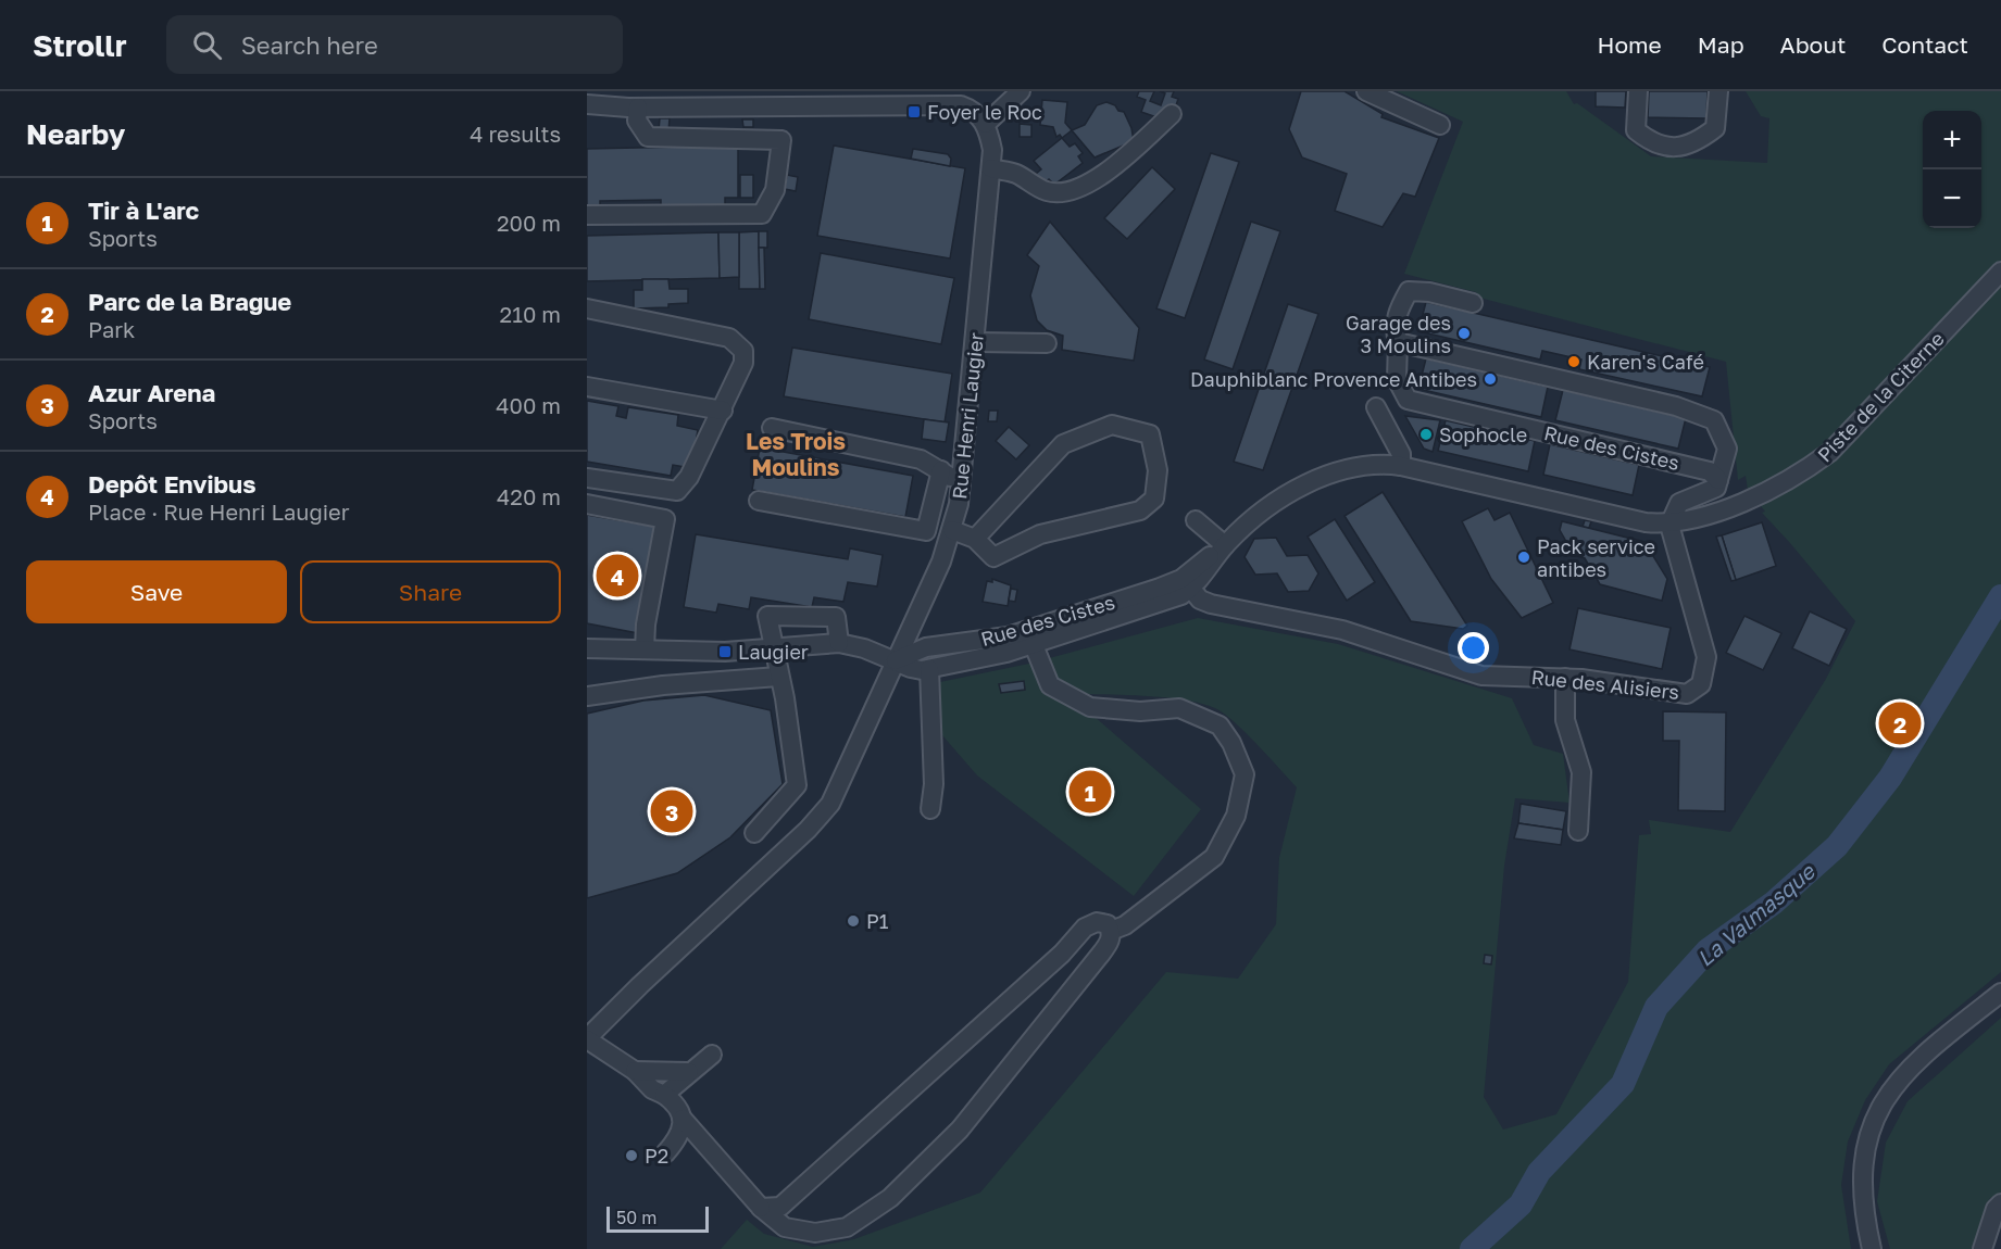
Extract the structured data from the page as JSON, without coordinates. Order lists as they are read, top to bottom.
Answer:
{
  "streets": {
    "street": [
      "Piste de la Citerne",
      "Rue Henri Laugier",
      "Rue des Cistes",
      "Rue des Alisiers"
    ]
  },
  "crossings": [
    ["Piste de la Citerne", "Rue des Cistes"],
    ["Piste de la Citerne", "Rue des Alisiers"],
    ["Rue Henri Laugier", "Rue des Cistes"],
    ["Rue des Cistes", "Rue des Alisiers"]
  ],
  "districts": ["Les Trois Moulins"],
  "water": ["La Valmasque"],
  "places": {
    "transit": ["Foyer le Roc", "Laugier"],
    "other": [
      "Garage des 3 Moulins",
      "Karen's Café",
      "Dauphiblanc Provence Antibes",
      "Sophocle",
      "Pack service antibes",
      "P1",
      "P2"
    ]
  },
  "scale_bar": "50 m",
  "page": {
    "header": "Strollr",
    "search": "Search here",
    "nav": [
      "Home",
      "Map",
      "About",
      "Contact"
    ],
    "heading": ["Nearby", "4 results"],
    "map_buttons": ["+", "−"],
    "list": [
      {
        "mark": "1",
        "name": "Tir à L'arc",
        "note": "Sports",
        "value": "200 m"
      },
      {
        "mark": "2",
        "name": "Parc de la Brague",
        "note": "Park",
        "value": "210 m"
      },
      {
        "mark": "3",
        "name": "Azur Arena",
        "note": "Sports",
        "value": "400 m"
      },
      {
        "mark": "4",
        "name": "Depôt Envibus",
        "note": "Place · Rue Henri Laugier",
        "value": "420 m"
      }
    ],
    "buttons": ["Save", "Share"],
    "pins": [
      "4",
      "2",
      "1",
      "3"
    ],
    "scale": "50 m"
  }
}
